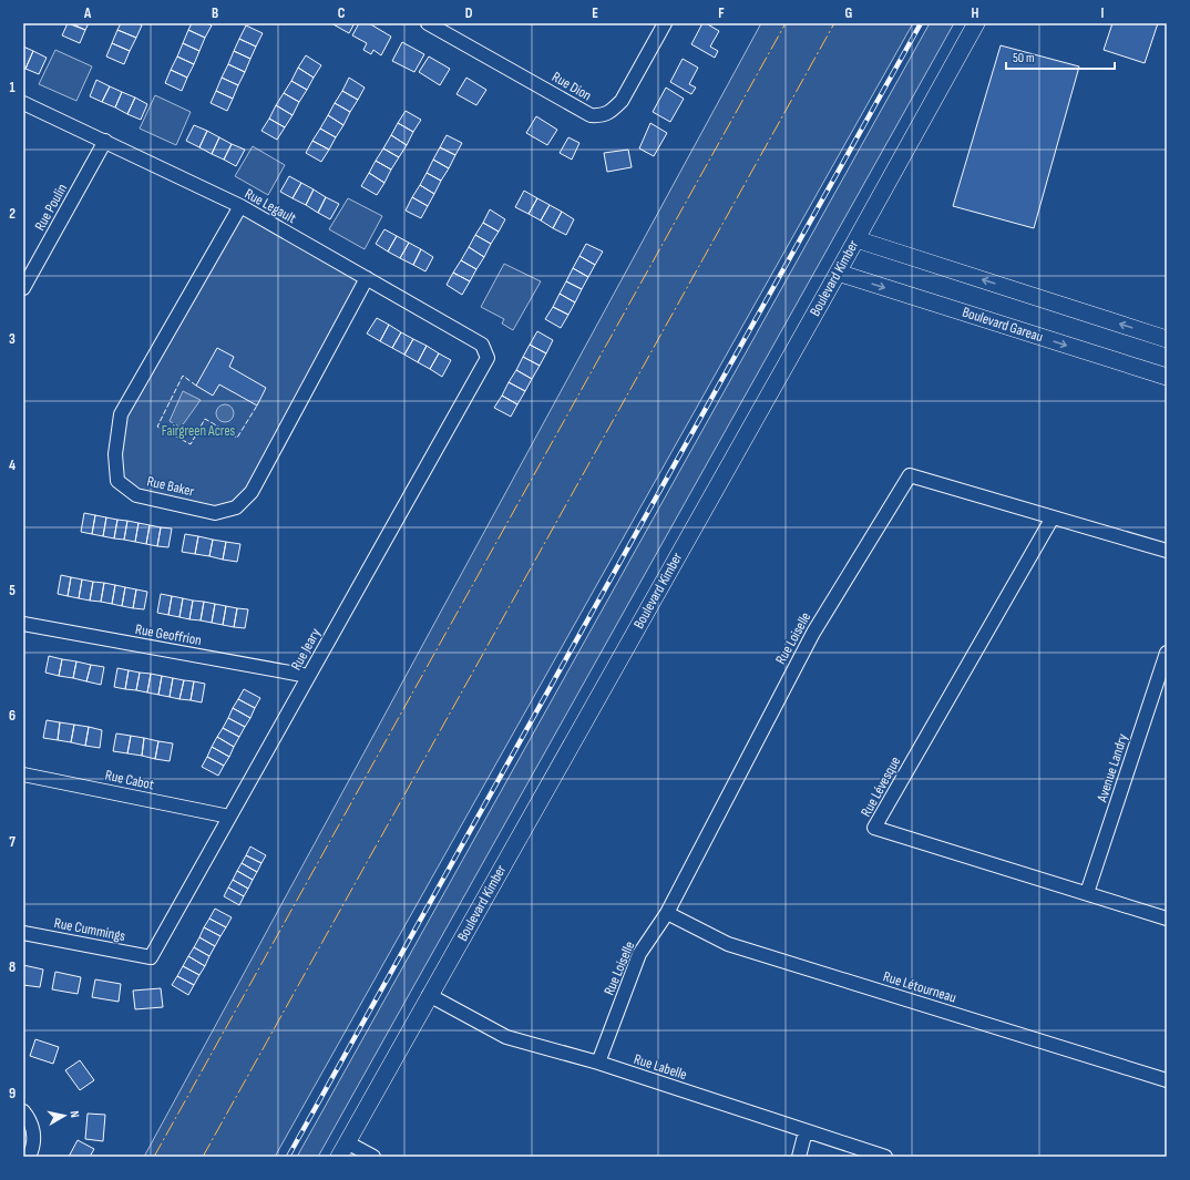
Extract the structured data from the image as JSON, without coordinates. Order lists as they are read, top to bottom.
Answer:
{
  "streets": {
    "street": [
      "Rue Dion",
      "Rue Legault",
      "Rue Poulin",
      "Boulevard Kimber",
      "Boulevard Gareau",
      "Rue Baker",
      "Rue Geoffrion",
      "Rue Loiselle",
      "Rue Jeary",
      "Avenue Landry",
      "Rue Cabot",
      "Rue Lévesque",
      "Rue Cummings",
      "Rue Létourneau",
      "Rue Labelle"
    ]
  },
  "crossings": [
    ["Rue Legault", "Rue Poulin"],
    ["Rue Legault", "Rue Baker"],
    ["Rue Legault", "Rue Jeary"],
    ["Boulevard Kimber", "Boulevard Gareau"],
    ["Boulevard Kimber", "Rue Labelle"],
    ["Rue Geoffrion", "Rue Jeary"],
    ["Rue Loiselle", "Rue Lévesque"],
    ["Rue Loiselle", "Rue Létourneau"],
    ["Rue Loiselle", "Rue Labelle"],
    ["Rue Jeary", "Rue Cabot"],
    ["Rue Jeary", "Rue Cummings"],
    ["Avenue Landry", "Rue Lévesque"]
  ],
  "parks": ["Fairgreen Acres"],
  "scale_bar": "50 m",
  "north": "right",
  "grid": {
    "columns": [
      "A",
      "B",
      "C",
      "D",
      "E",
      "F",
      "G",
      "H",
      "I"
    ],
    "rows": [
      "1",
      "2",
      "3",
      "4",
      "5",
      "6",
      "7",
      "8",
      "9"
    ]
  }
}
